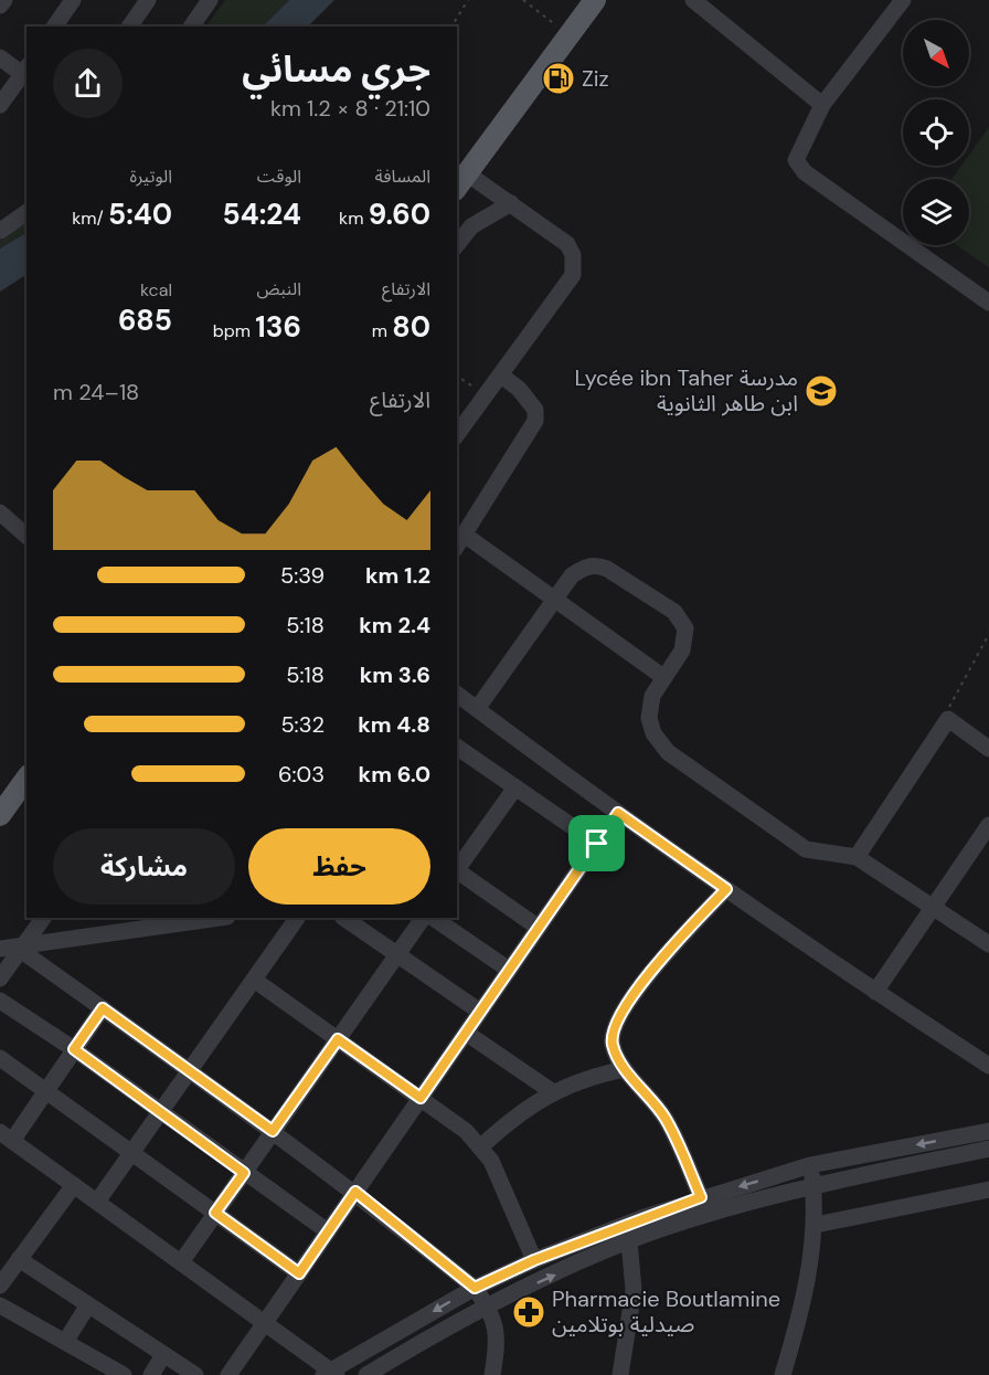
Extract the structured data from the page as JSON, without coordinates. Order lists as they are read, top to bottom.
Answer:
{
  "places": {
    "fuel station": ["Ziz"],
    "school or university": ["Lycée ibn Taher مدرسة ابن طاهر الثانوية"],
    "pharmacy": ["Pharmacie Boutlamine صيدلية بوتلامين"]
  },
  "north": "bottom right",
  "page": {
    "heading": ["جري مسائي", "21:10 · 8 × 1.2 km"],
    "stats": [
      ["المسافة", "9.60 km"],
      ["الوقت", "54:24"],
      ["الوتيرة", "5:40 /km"],
      ["الارتفاع", "80 m"],
      ["النبض", "136 bpm"],
      ["kcal", "685"]
    ],
    "chart": ["الارتفاع", "18–24 m"],
    "list": [
      {
        "name": "1.2 km",
        "note": "5:39"
      },
      {
        "name": "2.4 km",
        "note": "5:18"
      },
      {
        "name": "3.6 km",
        "note": "5:18"
      },
      {
        "name": "4.8 km",
        "note": "5:32"
      },
      {
        "name": "6.0 km",
        "note": "6:03"
      }
    ],
    "buttons": ["حفظ", "مشاركة"]
  }
}
